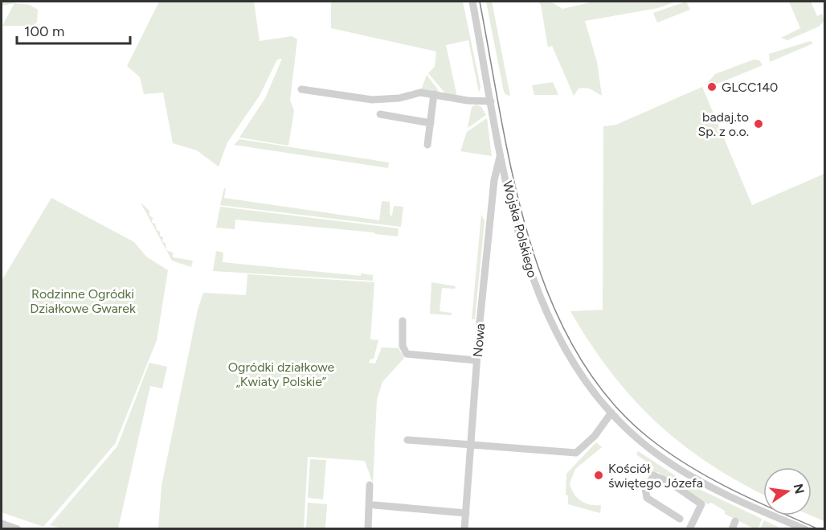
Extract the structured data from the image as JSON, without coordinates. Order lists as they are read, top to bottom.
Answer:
{
  "streets": {
    "street": ["Wojska Polskiego", "Nowa"]
  },
  "crossings": [
    ["Wojska Polskiego", "Nowa"]
  ],
  "parks": ["Rodzinne Ogródki Działkowe Gwarek", "Ogródki działkowe „Kwiaty Polskie”"],
  "places": ["GLCC140", "badaj.to Sp. z o.o.", "Kościół świętego Józefa"],
  "scale_bar": "100 m",
  "north": "right"
}
